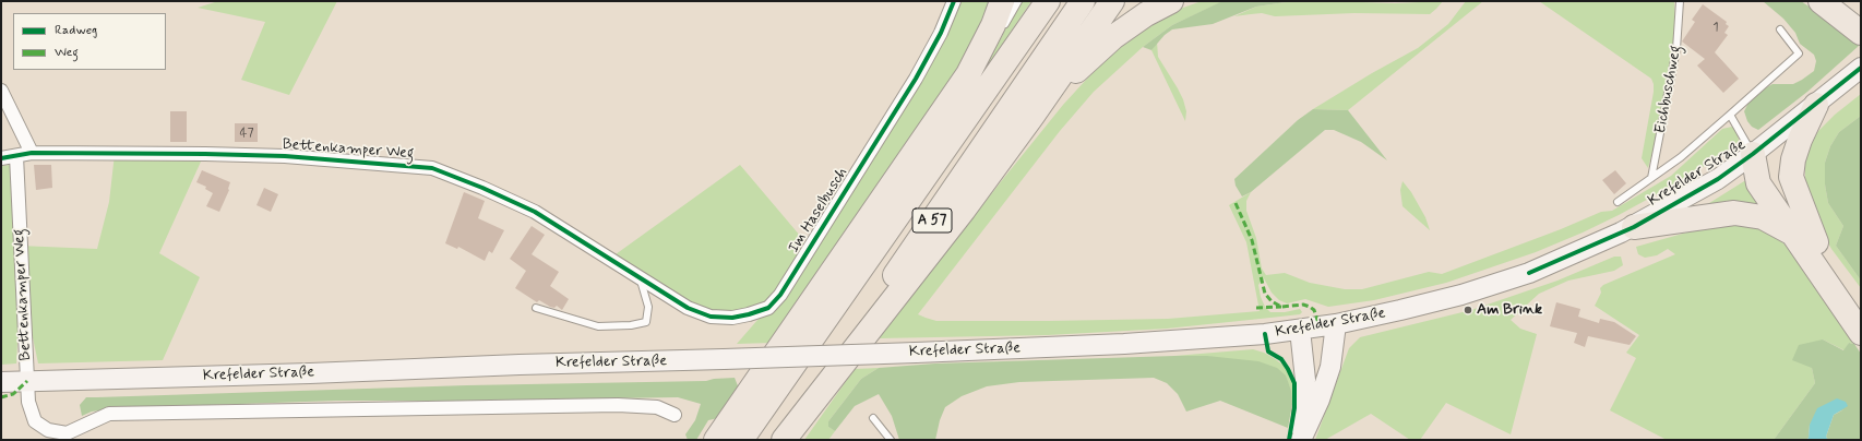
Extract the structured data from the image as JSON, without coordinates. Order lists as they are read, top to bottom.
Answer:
{
  "streets": {
    "highway": ["A 57"],
    "main road": ["Krefelder Straße"],
    "street": ["Bettenkamper Weg", "Im Haselbusch"],
    "lane": ["Eichbuschweg"]
  },
  "crossings": [
    ["Bettenkamper Weg", "Krefelder Straße"],
    ["Bettenkamper Weg", "Im Haselbusch"]
  ],
  "places": ["Am Brink"],
  "house_numbers": ["1", "47"],
  "legend": ["Radweg", "Weg"]
}
